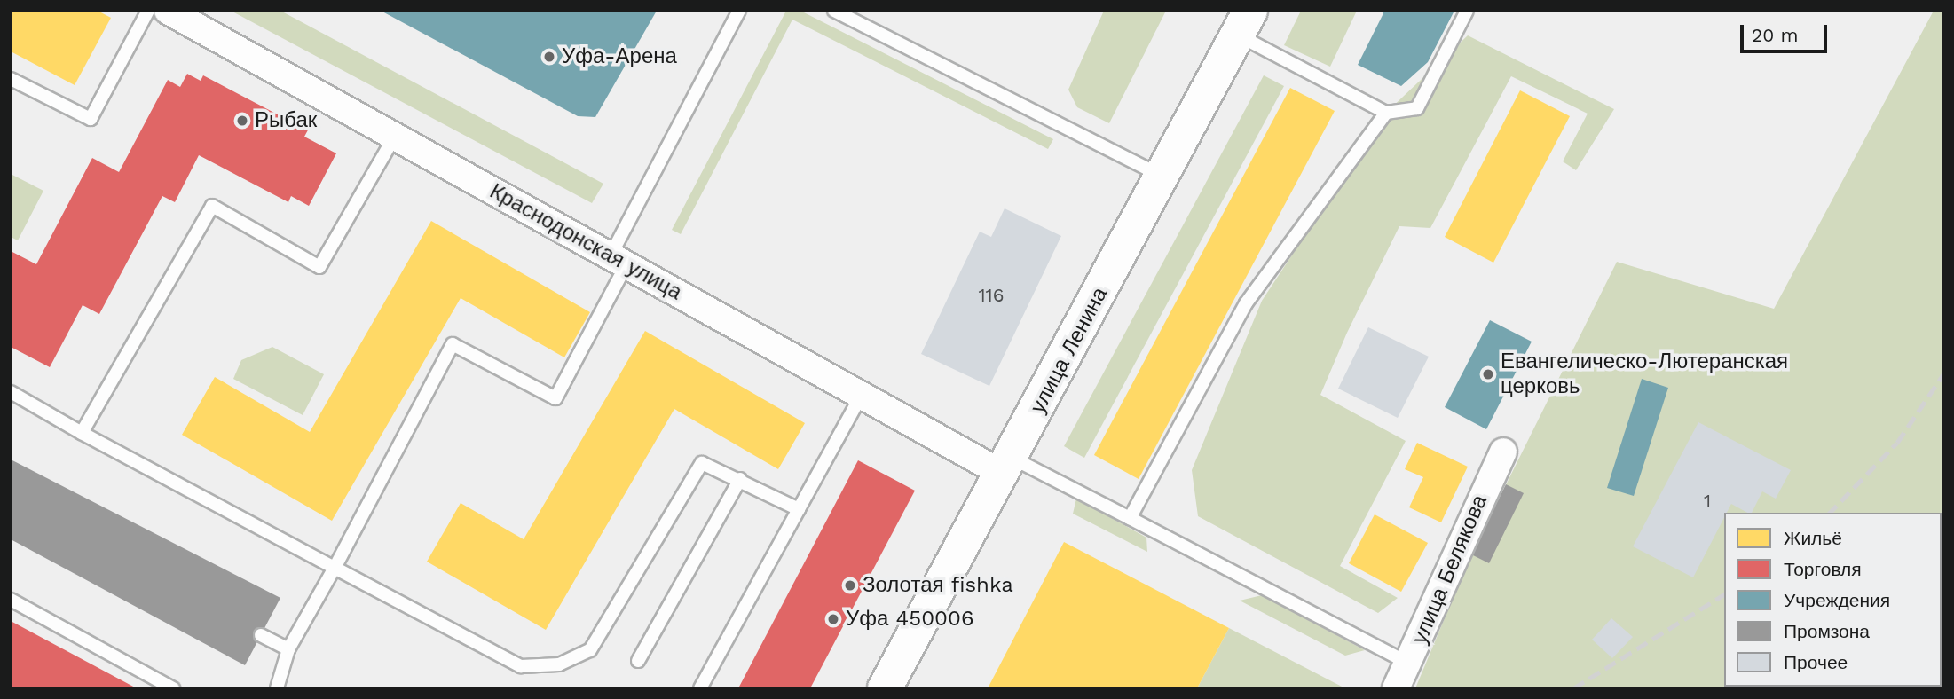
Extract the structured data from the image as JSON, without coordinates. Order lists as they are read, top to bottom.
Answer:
{
  "streets": {
    "main road": ["улица Ленина"],
    "street": ["Краснодонская улица", "улица Белякова"]
  },
  "crossings": [
    ["Краснодонская улица", "улица Ленина"]
  ],
  "places": [
    "Уфа-Арена",
    "Рыбак",
    "Евангелическо-Лютеранская церковь",
    "Золотая fishka",
    "Уфа 450006"
  ],
  "house_numbers": ["116", "1"],
  "legend": [
    "Жильё",
    "Торговля",
    "Учреждения",
    "Промзона",
    "Прочее"
  ],
  "scale_bar": "20 m"
}
